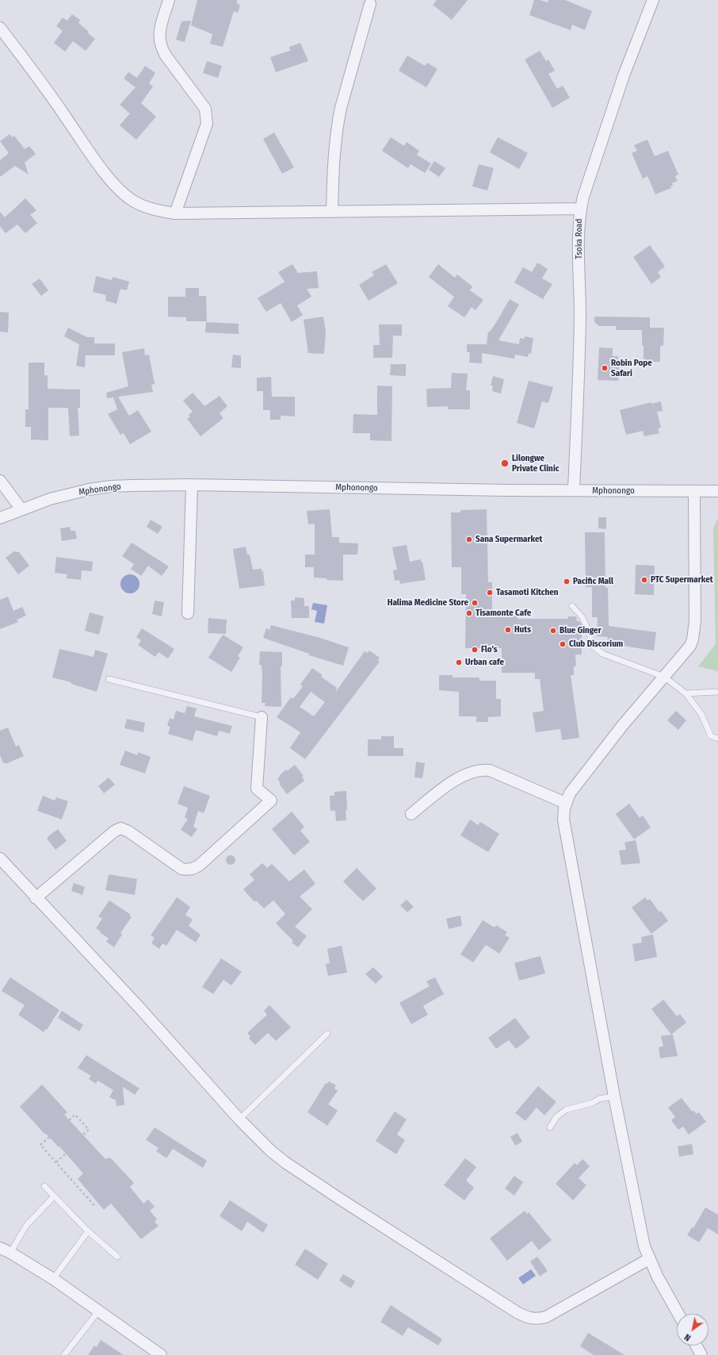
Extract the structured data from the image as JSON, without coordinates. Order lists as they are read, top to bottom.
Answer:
{
  "streets": {
    "street": ["Tsoka Road", "Mphonongo"]
  },
  "crossings": [
    ["Tsoka Road", "Mphonongo"]
  ],
  "places": [
    "Robin Pope Safari",
    "Lilongwe Private Clinic",
    "Sana Supermarket",
    "PTC Supermarket",
    "Pacific Mall",
    "Tasamoti Kitchen",
    "Halima Medicine Store",
    "Tisamonte Cafe",
    "Huts",
    "Blue Ginger",
    "Club Discorium",
    "Flo's",
    "Urban cafe"
  ],
  "north": "bottom left"
}
